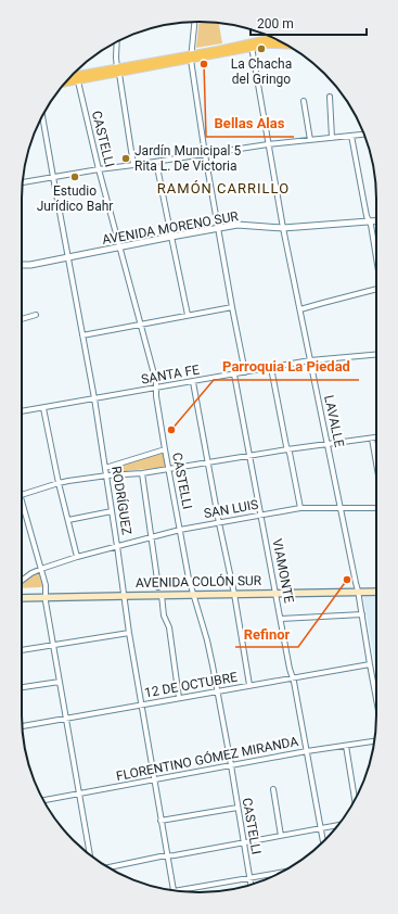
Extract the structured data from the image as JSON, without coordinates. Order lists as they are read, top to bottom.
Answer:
{
  "streets": {
    "main road": ["AVENIDA COLÓN SUR"],
    "street": [
      "CASTELLI",
      "AVENIDA MORENO SUR",
      "SANTA FE",
      "LAVALLE",
      "RODRÍGUEZ",
      "SAN LUIS",
      "VIAMONTE",
      "12 DE OCTUBRE",
      "FLORENTINO GÓMEZ MIRANDA"
    ]
  },
  "crossings": [
    ["CASTELLI", "AVENIDA MORENO SUR"],
    ["CASTELLI", "SANTA FE"],
    ["CASTELLI", "SAN LUIS"],
    ["CASTELLI", "AVENIDA COLÓN SUR"],
    ["CASTELLI", "12 DE OCTUBRE"],
    ["CASTELLI", "FLORENTINO GÓMEZ MIRANDA"],
    ["AVENIDA MORENO SUR", "LAVALLE"],
    ["AVENIDA MORENO SUR", "RODRÍGUEZ"],
    ["SANTA FE", "LAVALLE"],
    ["SANTA FE", "RODRÍGUEZ"],
    ["SANTA FE", "VIAMONTE"],
    ["LAVALLE", "SAN LUIS"],
    ["LAVALLE", "AVENIDA COLÓN SUR"],
    ["LAVALLE", "12 DE OCTUBRE"],
    ["RODRÍGUEZ", "SAN LUIS"],
    ["RODRÍGUEZ", "AVENIDA COLÓN SUR"],
    ["RODRÍGUEZ", "12 DE OCTUBRE"],
    ["RODRÍGUEZ", "FLORENTINO GÓMEZ MIRANDA"],
    ["SAN LUIS", "VIAMONTE"],
    ["VIAMONTE", "AVENIDA COLÓN SUR"],
    ["VIAMONTE", "12 DE OCTUBRE"],
    ["VIAMONTE", "FLORENTINO GÓMEZ MIRANDA"]
  ],
  "districts": ["RAMÓN CARRILLO"],
  "places": [
    "La Chacha del Gringo",
    "Bellas Alas",
    "Jardín Municipal 5 Rita L. De Victoria",
    "Estudio Jurídico Bahr",
    "Parroquia La Piedad",
    "Refinor"
  ],
  "scale_bar": "200 m"
}
